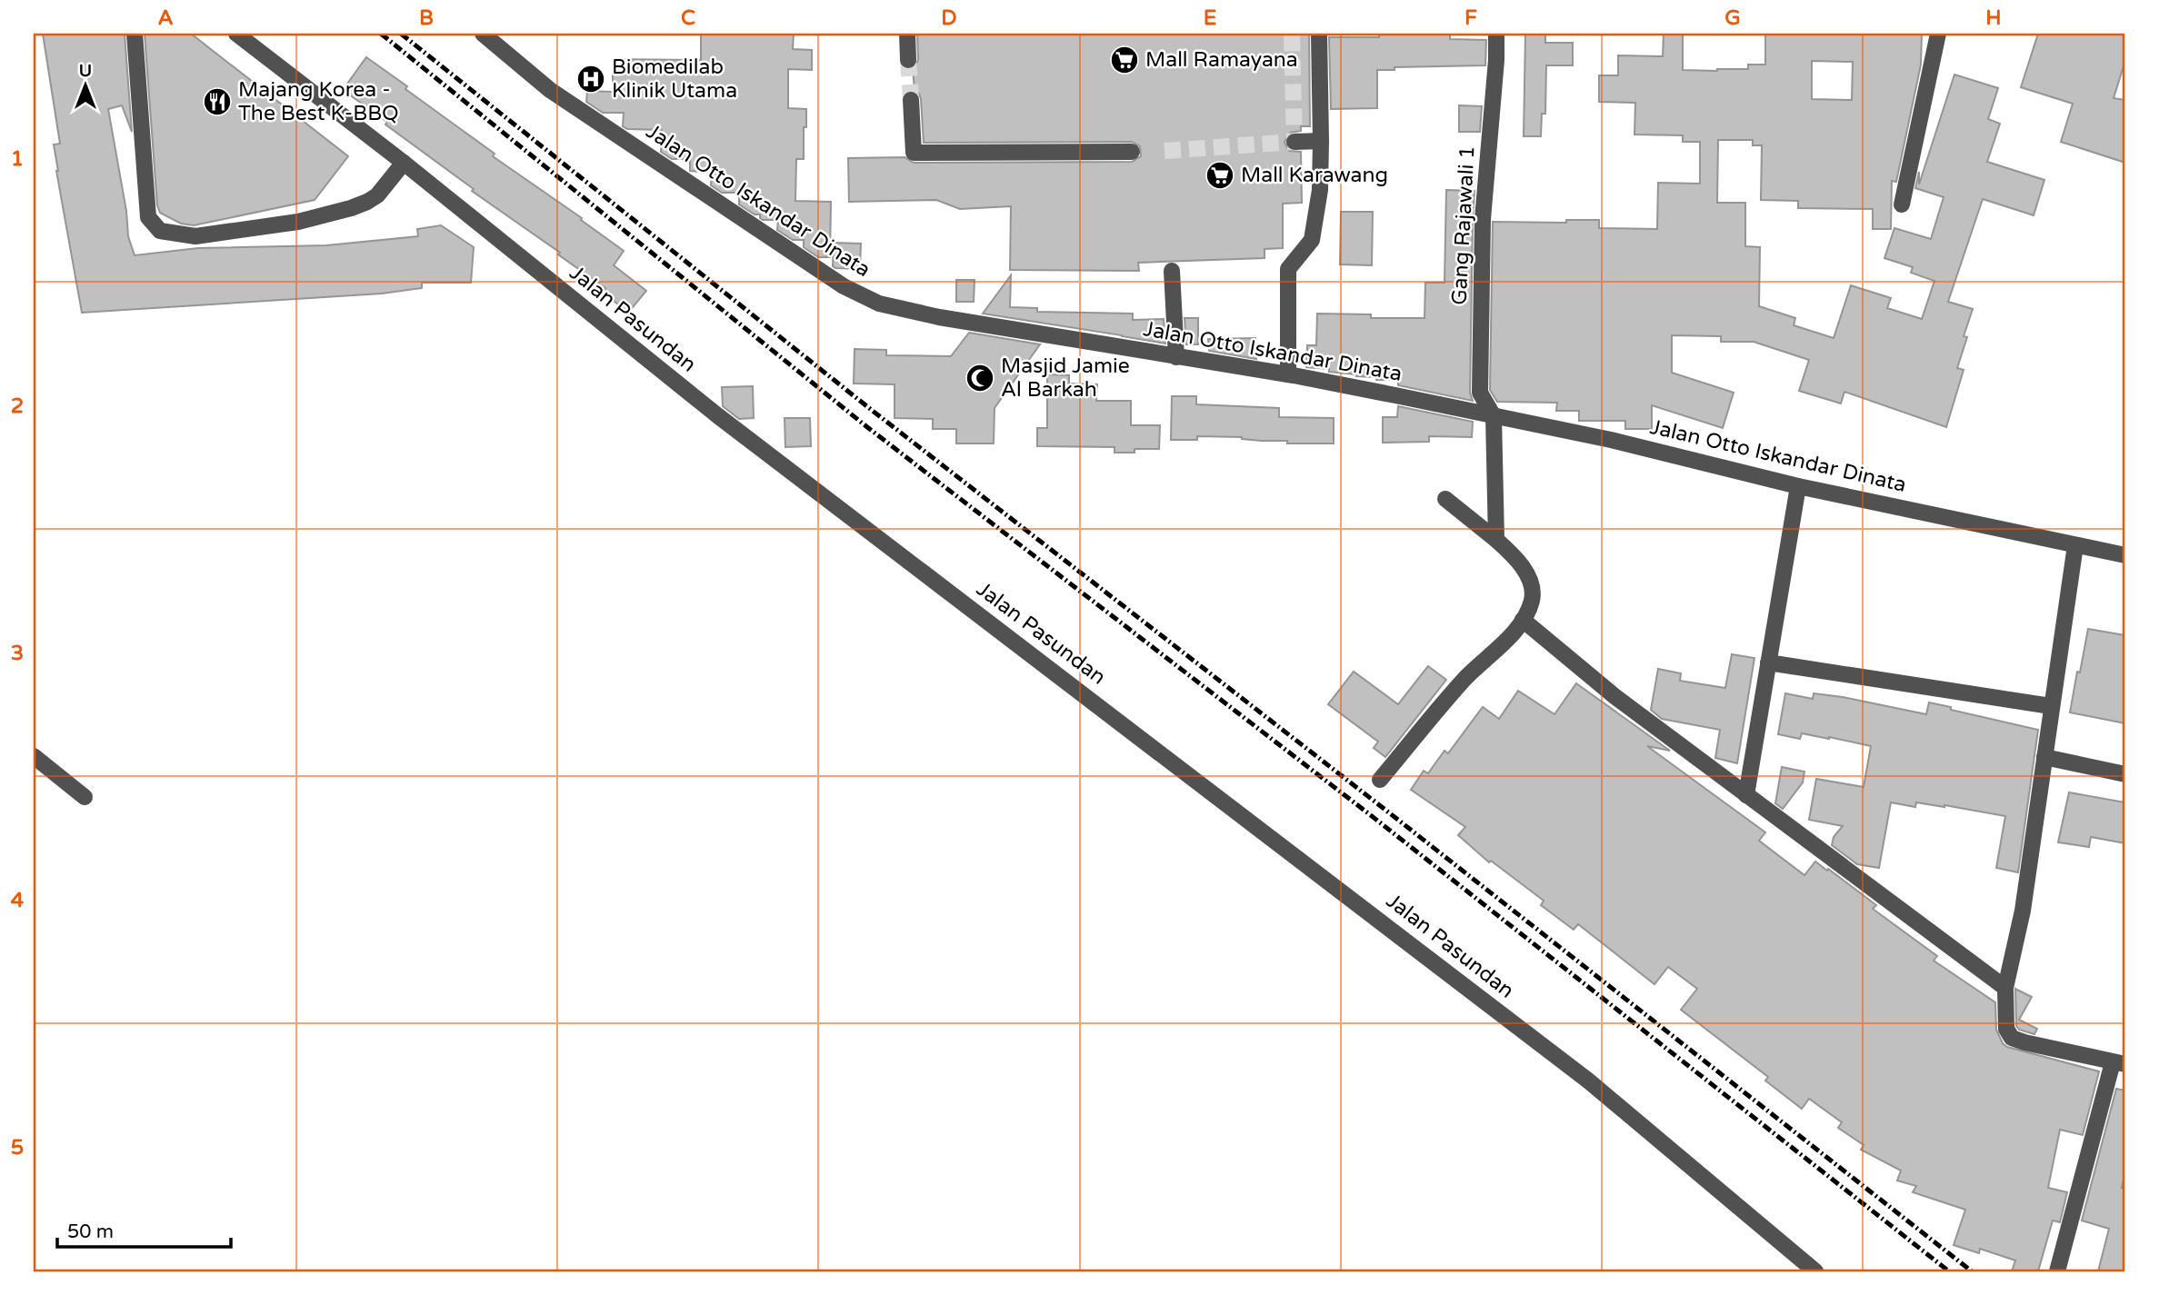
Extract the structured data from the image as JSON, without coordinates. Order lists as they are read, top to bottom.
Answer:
{
  "streets": {
    "street": ["Jalan Otto Iskandar Dinata", "Gang Rajawali 1", "Jalan Pasundan"]
  },
  "crossings": [
    ["Jalan Otto Iskandar Dinata", "Gang Rajawali 1"]
  ],
  "places": {
    "supermarket": ["Mall Ramayana", "Mall Karawang"],
    "hospital": ["Biomedilab Klinik Utama"],
    "restaurant": ["Majang Korea - The Best K-BBQ"],
    "mosque": ["Masjid Jamie Al Barkah"]
  },
  "scale_bar": "50 m",
  "north": "top",
  "grid": {
    "columns": [
      "A",
      "B",
      "C",
      "D",
      "E",
      "F",
      "G",
      "H"
    ],
    "rows": [
      "1",
      "2",
      "3",
      "4",
      "5"
    ]
  }
}
